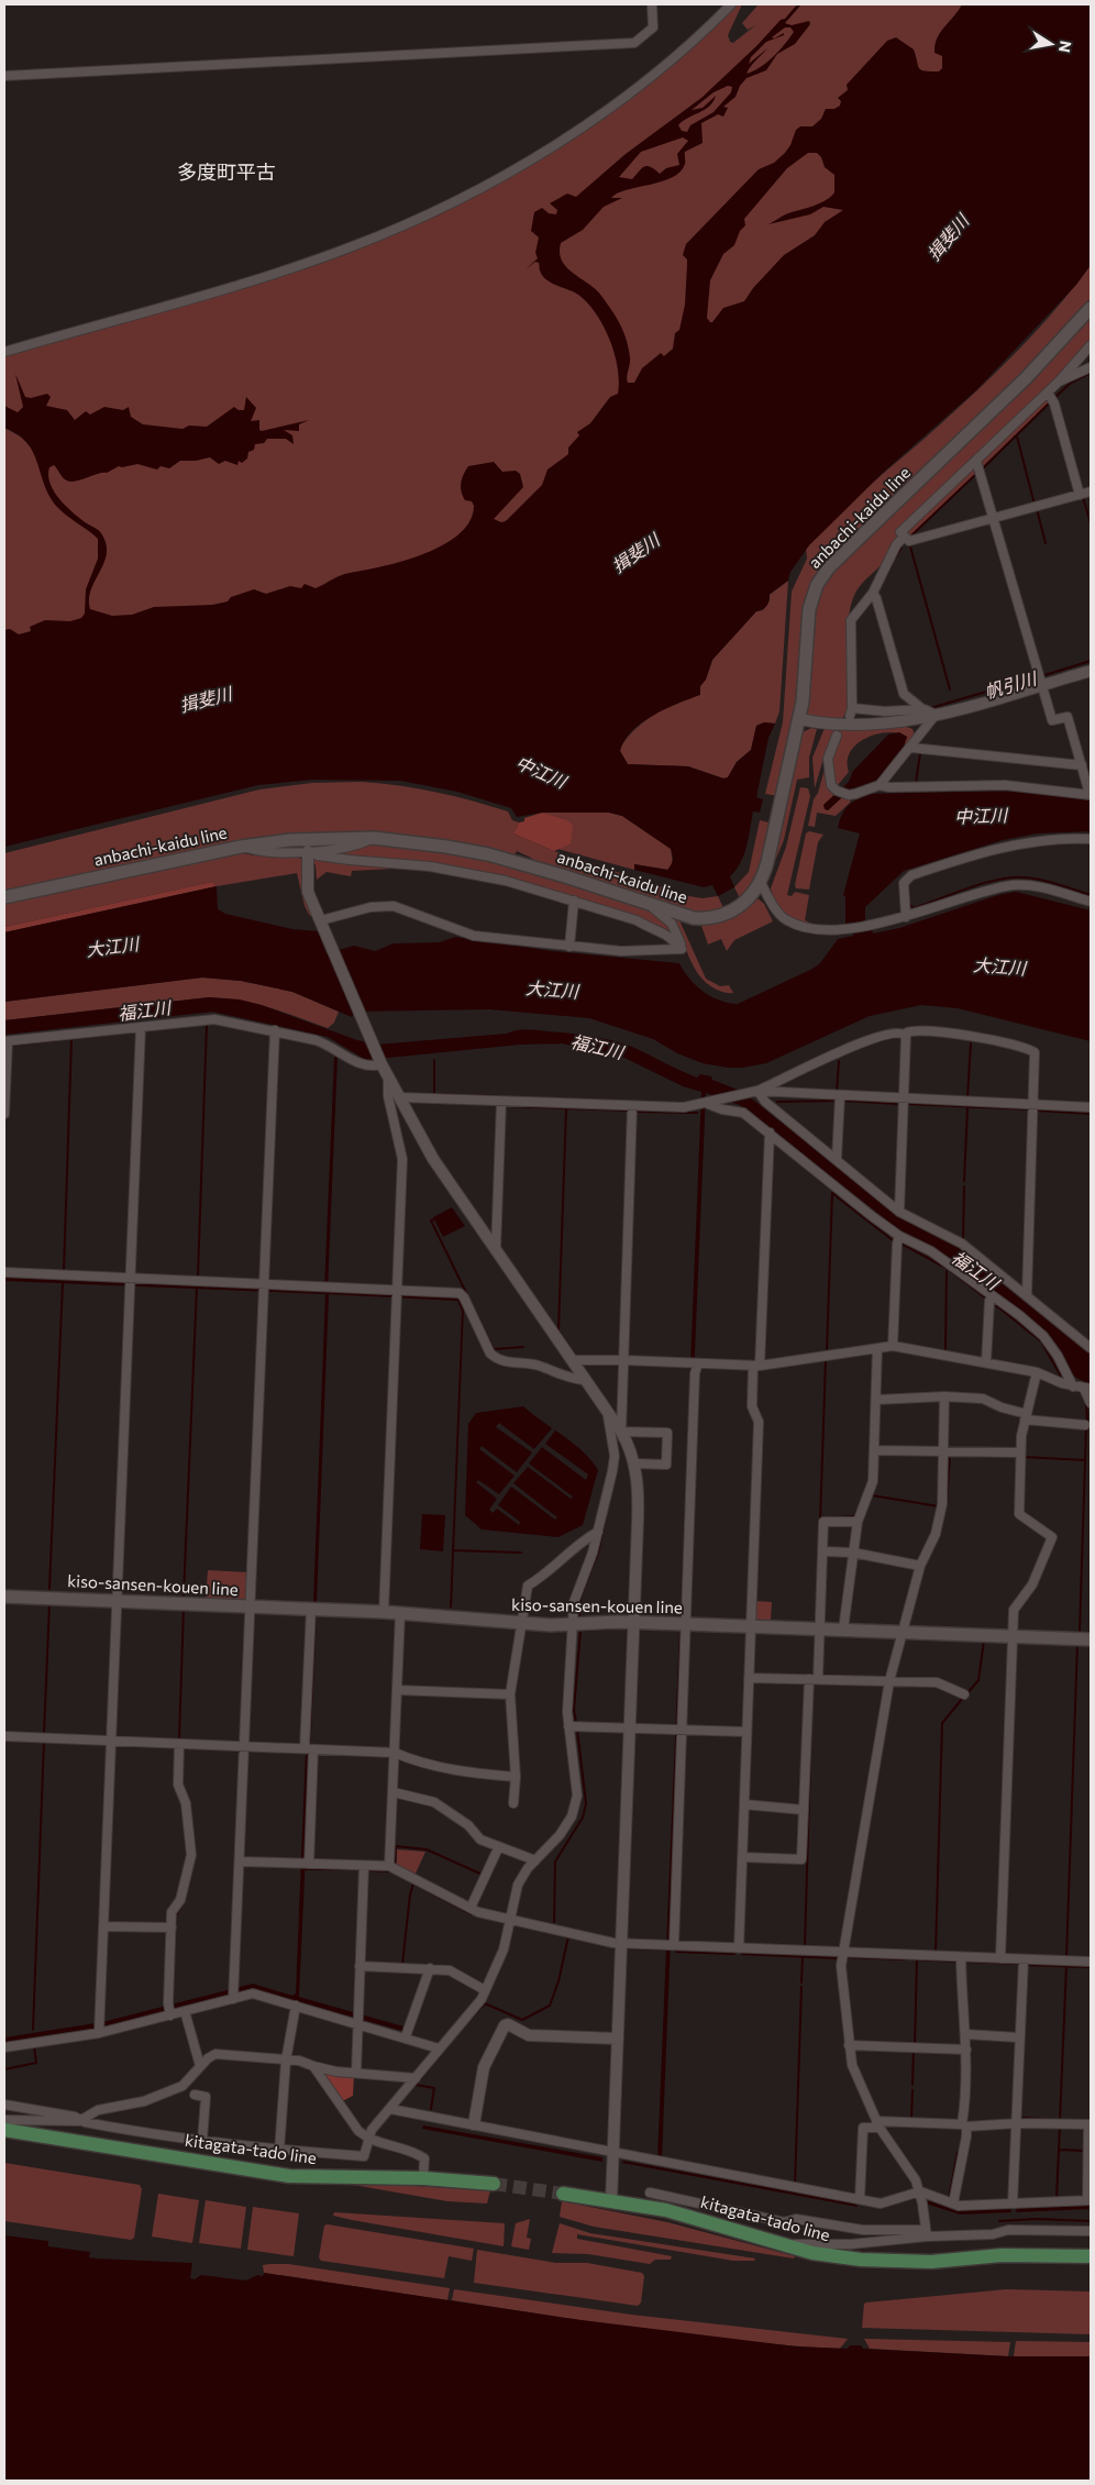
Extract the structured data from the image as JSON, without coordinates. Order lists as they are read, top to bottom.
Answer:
{
  "streets": {
    "main road": ["anbachi-kaidu line", "kiso-sansen-kouen line", "kitagata-tado line"]
  },
  "districts": ["多度町平古"],
  "water": [
    "揖斐川",
    "帆引川",
    "中江川",
    "大江川",
    "福江川"
  ],
  "north": "right"
}
